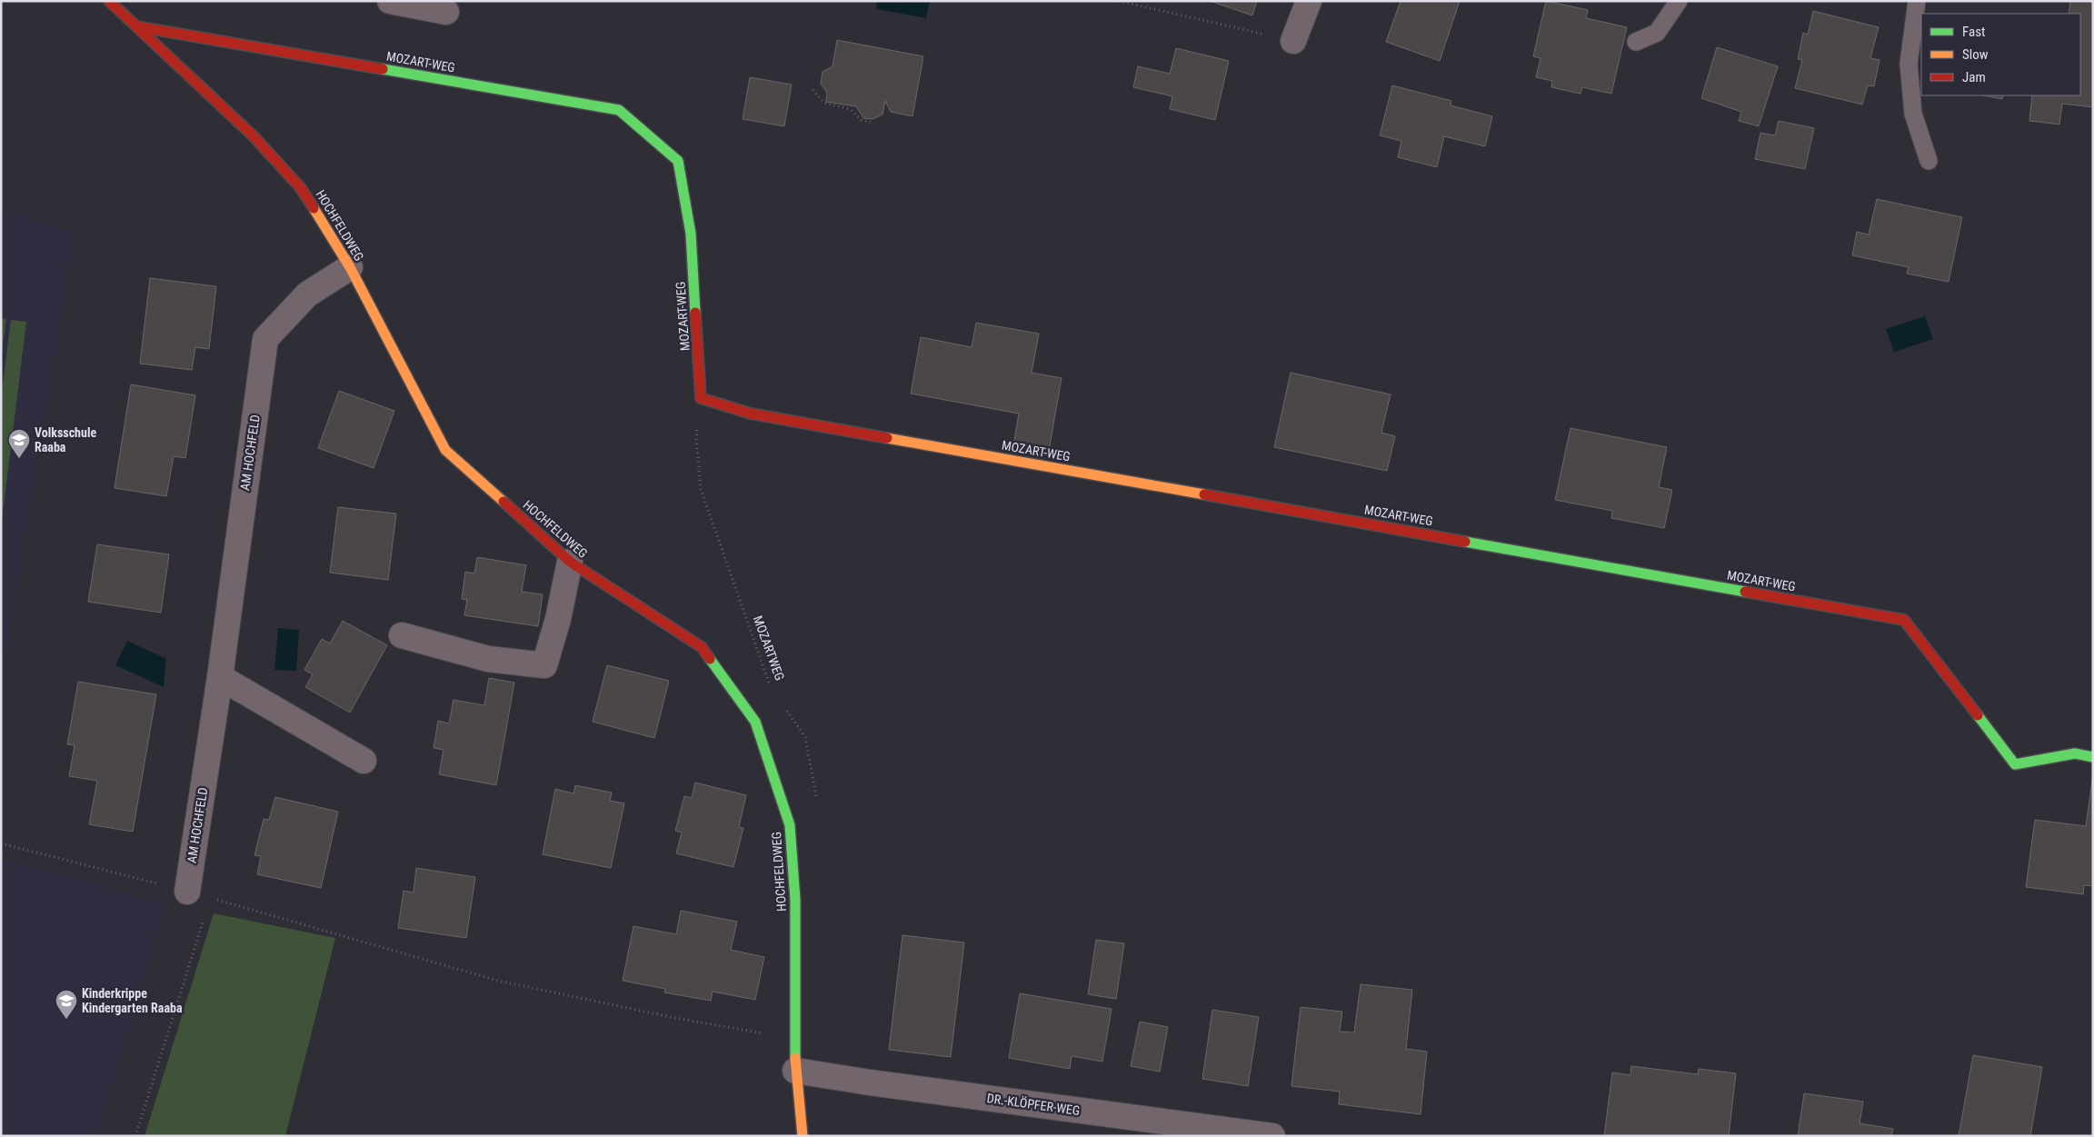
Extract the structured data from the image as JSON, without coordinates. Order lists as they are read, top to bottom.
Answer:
{
  "streets": {
    "street": [
      "MOZART-WEG",
      "HOCHFELDWEG",
      "AM HOCHFELD",
      "DR.-KLÖPFER-WEG"
    ],
    "path": ["MOZARTWEG"]
  },
  "crossings": [
    ["MOZART-WEG", "HOCHFELDWEG"],
    ["MOZART-WEG", "MOZARTWEG"],
    ["HOCHFELDWEG", "AM HOCHFELD"],
    ["HOCHFELDWEG", "DR.-KLÖPFER-WEG"]
  ],
  "places": {
    "school or university": ["Volksschule Raaba", "Kinderkrippe Kindergarten Raaba"]
  },
  "legend": ["Fast", "Slow", "Jam"]
}
